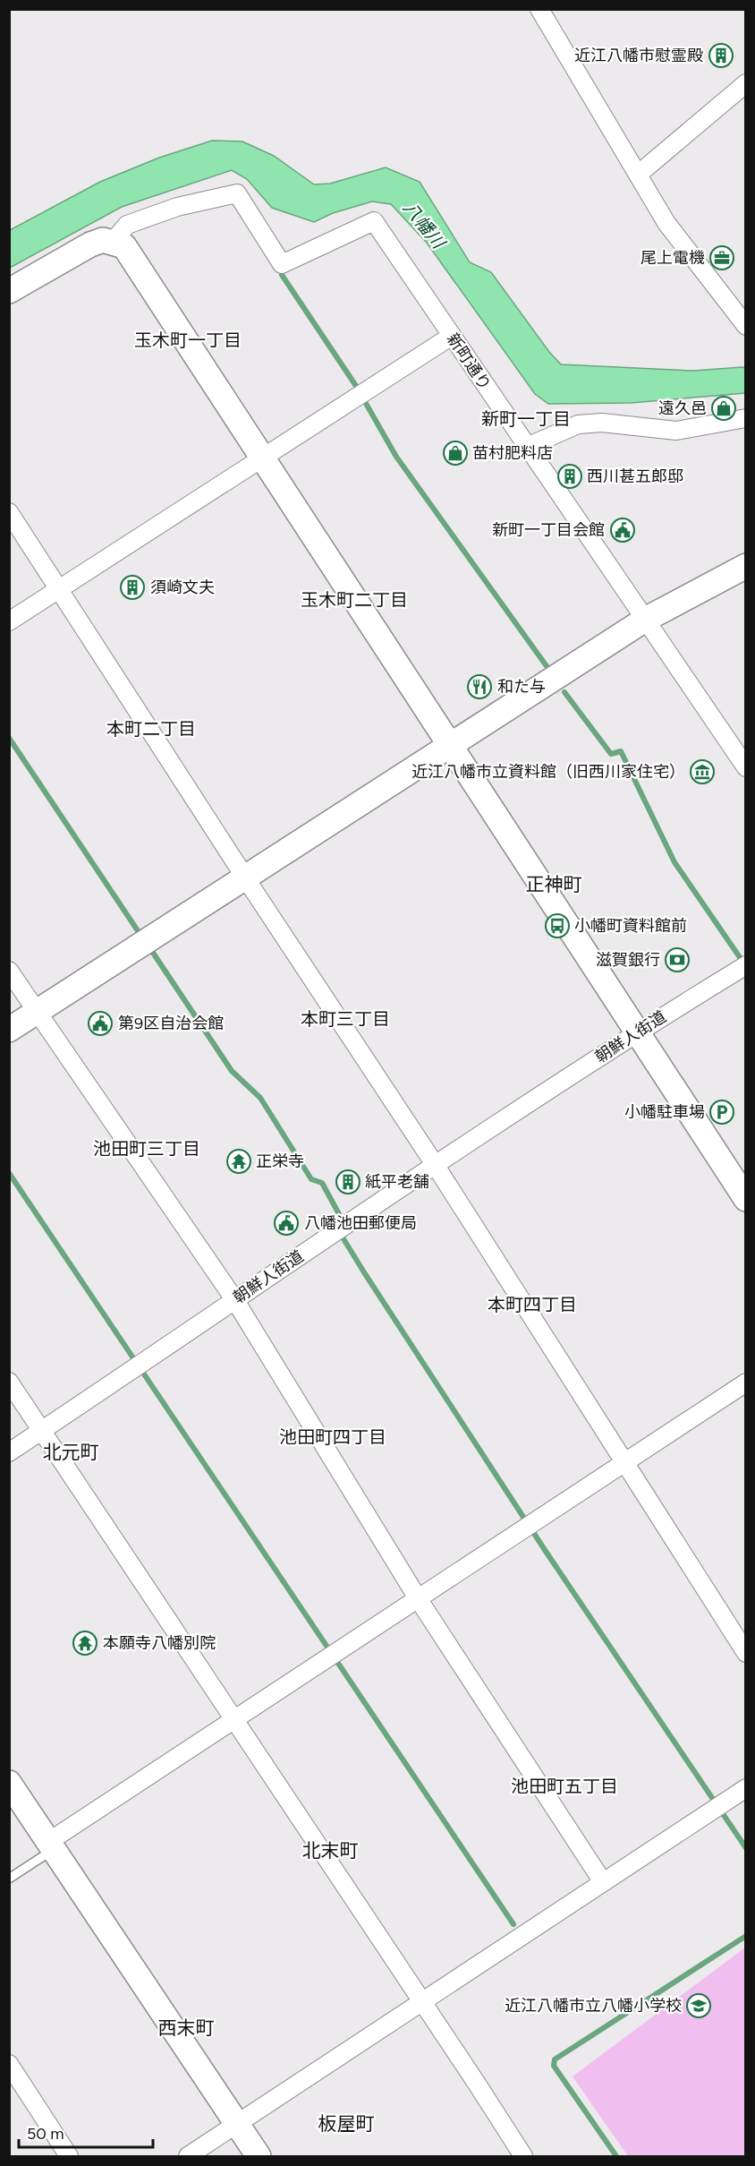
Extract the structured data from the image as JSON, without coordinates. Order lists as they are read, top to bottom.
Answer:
{
  "streets": {
    "street": ["新町通り", "朝鮮人街道"]
  },
  "districts": [
    "玉木町一丁目",
    "新町一丁目",
    "玉木町二丁目",
    "本町二丁目",
    "正神町",
    "本町三丁目",
    "池田町三丁目",
    "本町四丁目",
    "池田町四丁目",
    "北元町",
    "池田町五丁目",
    "北末町",
    "西末町",
    "板屋町"
  ],
  "water": ["八幡川"],
  "places": {
    "building": [
      "近江八幡市慰霊殿",
      "西川甚五郎邸",
      "須崎文夫",
      "紙平老舗"
    ],
    "office": ["尾上電機"],
    "shop": ["遠久邑", "苗村肥料店"],
    "public building": ["新町一丁目会館", "第9区自治会館", "八幡池田郵便局"],
    "restaurant": ["和た与"],
    "museum": ["近江八幡市立資料館（旧西川家住宅）"],
    "bus stop": ["小幡町資料館前"],
    "bank": ["滋賀銀行"],
    "parking": ["小幡駐車場"],
    "temple": ["正栄寺", "本願寺八幡別院"],
    "school or university": ["近江八幡市立八幡小学校"]
  },
  "scale_bar": "50 m"
}
